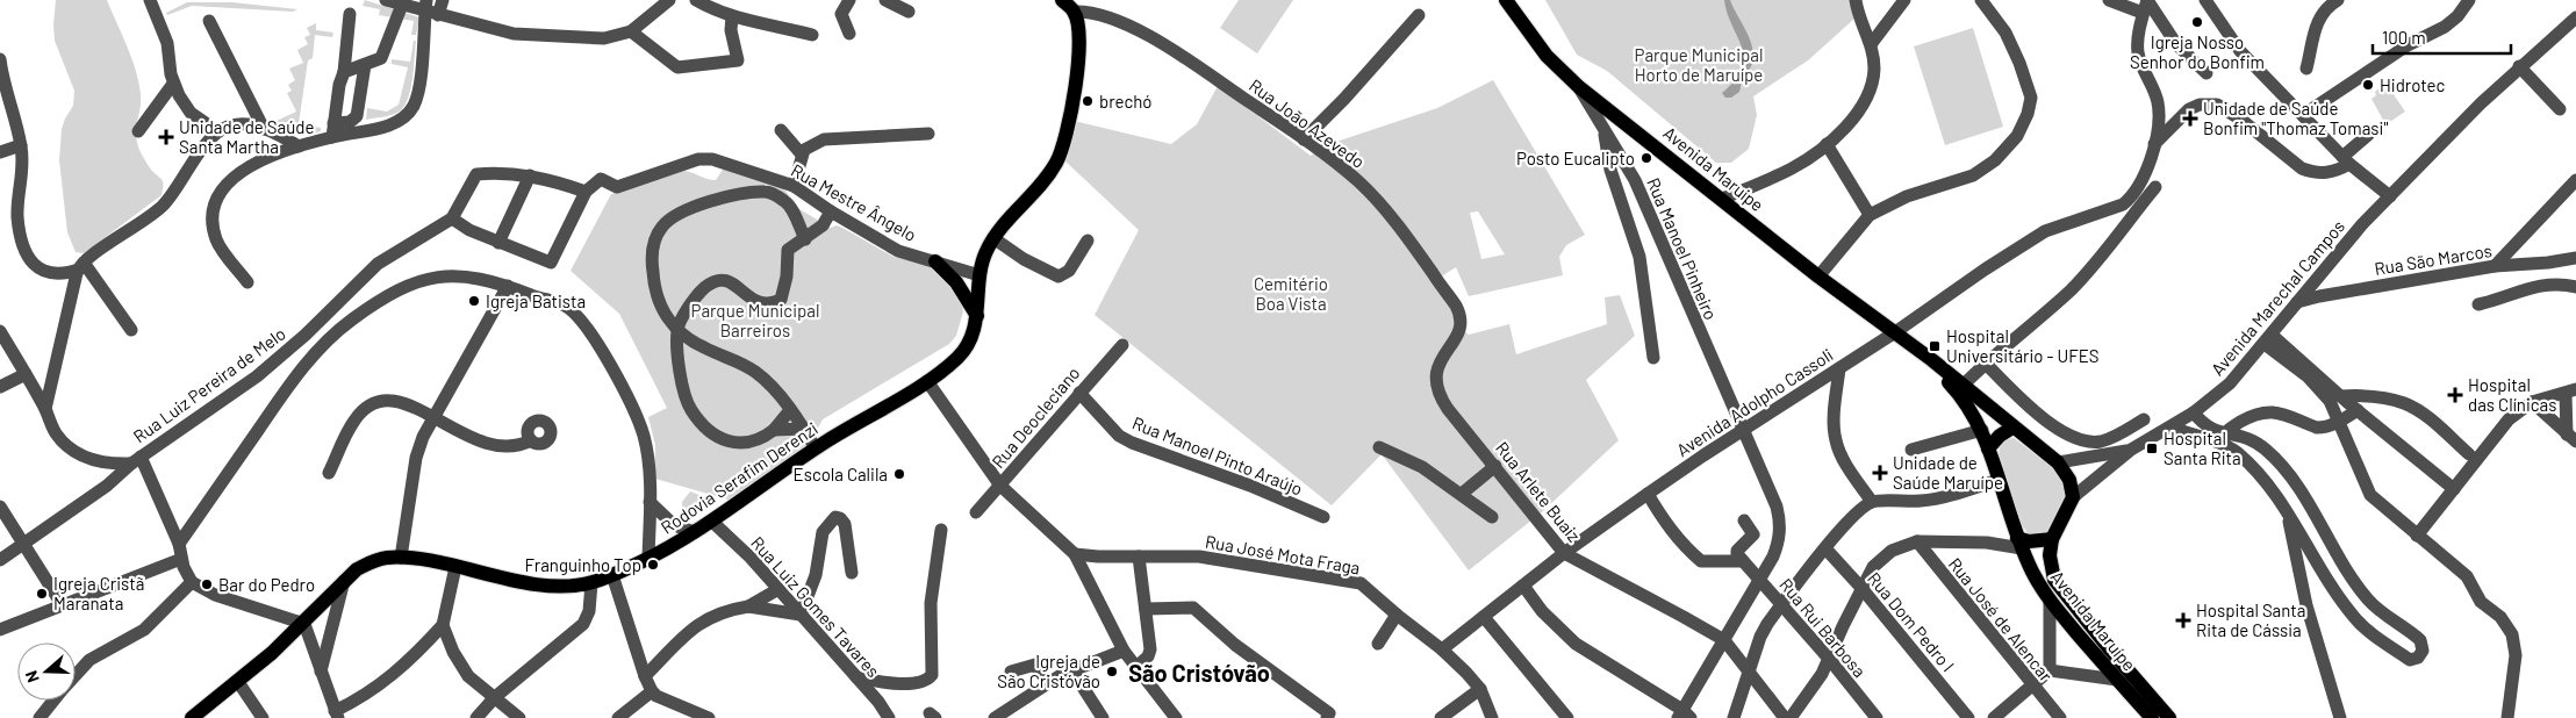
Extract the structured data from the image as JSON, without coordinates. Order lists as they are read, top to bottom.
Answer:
{
  "streets": {
    "main road": ["Avenida Maruípe", "Rodovia Serafim Derenzi"],
    "street": [
      "Rua João Azevedo",
      "Rua Mestre Ângelo",
      "Rua Manoel Pinheiro",
      "Rua São Marcos",
      "Avenida Marechal Campos",
      "Rua Luiz Pereira de Melo",
      "Avenida Adolpho Cassoli",
      "Rua Deocleciano",
      "Rua Manoel Pinto Araújo",
      "Rua Arlete Buaiz",
      "Rua José Mota Fraga",
      "Rua Luiz Gomes Tavares",
      "Rua José de Alencar",
      "Rua Dom Pedro I",
      "Rua Rui Barbosa"
    ]
  },
  "crossings": [
    ["Rua João Azevedo", "Rodovia Serafim Derenzi"],
    ["Rua João Azevedo", "Rua Arlete Buaiz"],
    ["Avenida Maruípe", "Rua Manoel Pinheiro"],
    ["Avenida Maruípe", "Avenida Marechal Campos"],
    ["Avenida Maruípe", "Avenida Adolpho Cassoli"],
    ["Rua Mestre Ângelo", "Rodovia Serafim Derenzi"],
    ["Rua Manoel Pinheiro", "Avenida Adolpho Cassoli"],
    ["Rua Manoel Pinheiro", "Rua Arlete Buaiz"],
    ["Rua Manoel Pinheiro", "Rua Rui Barbosa"],
    ["Rua São Marcos", "Avenida Marechal Campos"],
    ["Avenida Adolpho Cassoli", "Rua Arlete Buaiz"],
    ["Avenida Adolpho Cassoli", "Rua José Mota Fraga"],
    ["Rua Deocleciano", "Rua Manoel Pinto Araújo"],
    ["Rodovia Serafim Derenzi", "Rua Luiz Gomes Tavares"]
  ],
  "districts": ["São Cristóvão"],
  "parks": ["Parque Municipal Horto de Maruípe", "Cemitério Boa Vista", "Parque Municipal Barreiros"],
  "places": {
    "other": [
      "Igreja Nosso Senhor do Bonfim",
      "Hidrotec",
      "brechó",
      "Posto Eucalipto",
      "Igreja Batista",
      "Escola Calila",
      "Franguinho Top",
      "Bar do Pedro",
      "Igreja Cristã Maranata",
      "Igreja de São Cristóvão"
    ],
    "health": [
      "Unidade de Saúde Bonfim \"Thomaz Tomasi\"",
      "Unidade de Saúde Santa Martha",
      "Hospital das Clínicas",
      "Unidade de Saúde Maruípe",
      "Hospital Santa Rita de Cássia"
    ],
    "transit": ["Hospital Universitário - UFES", "Hospital Santa Rita"]
  },
  "scale_bar": "100 m",
  "north": "left"
}
